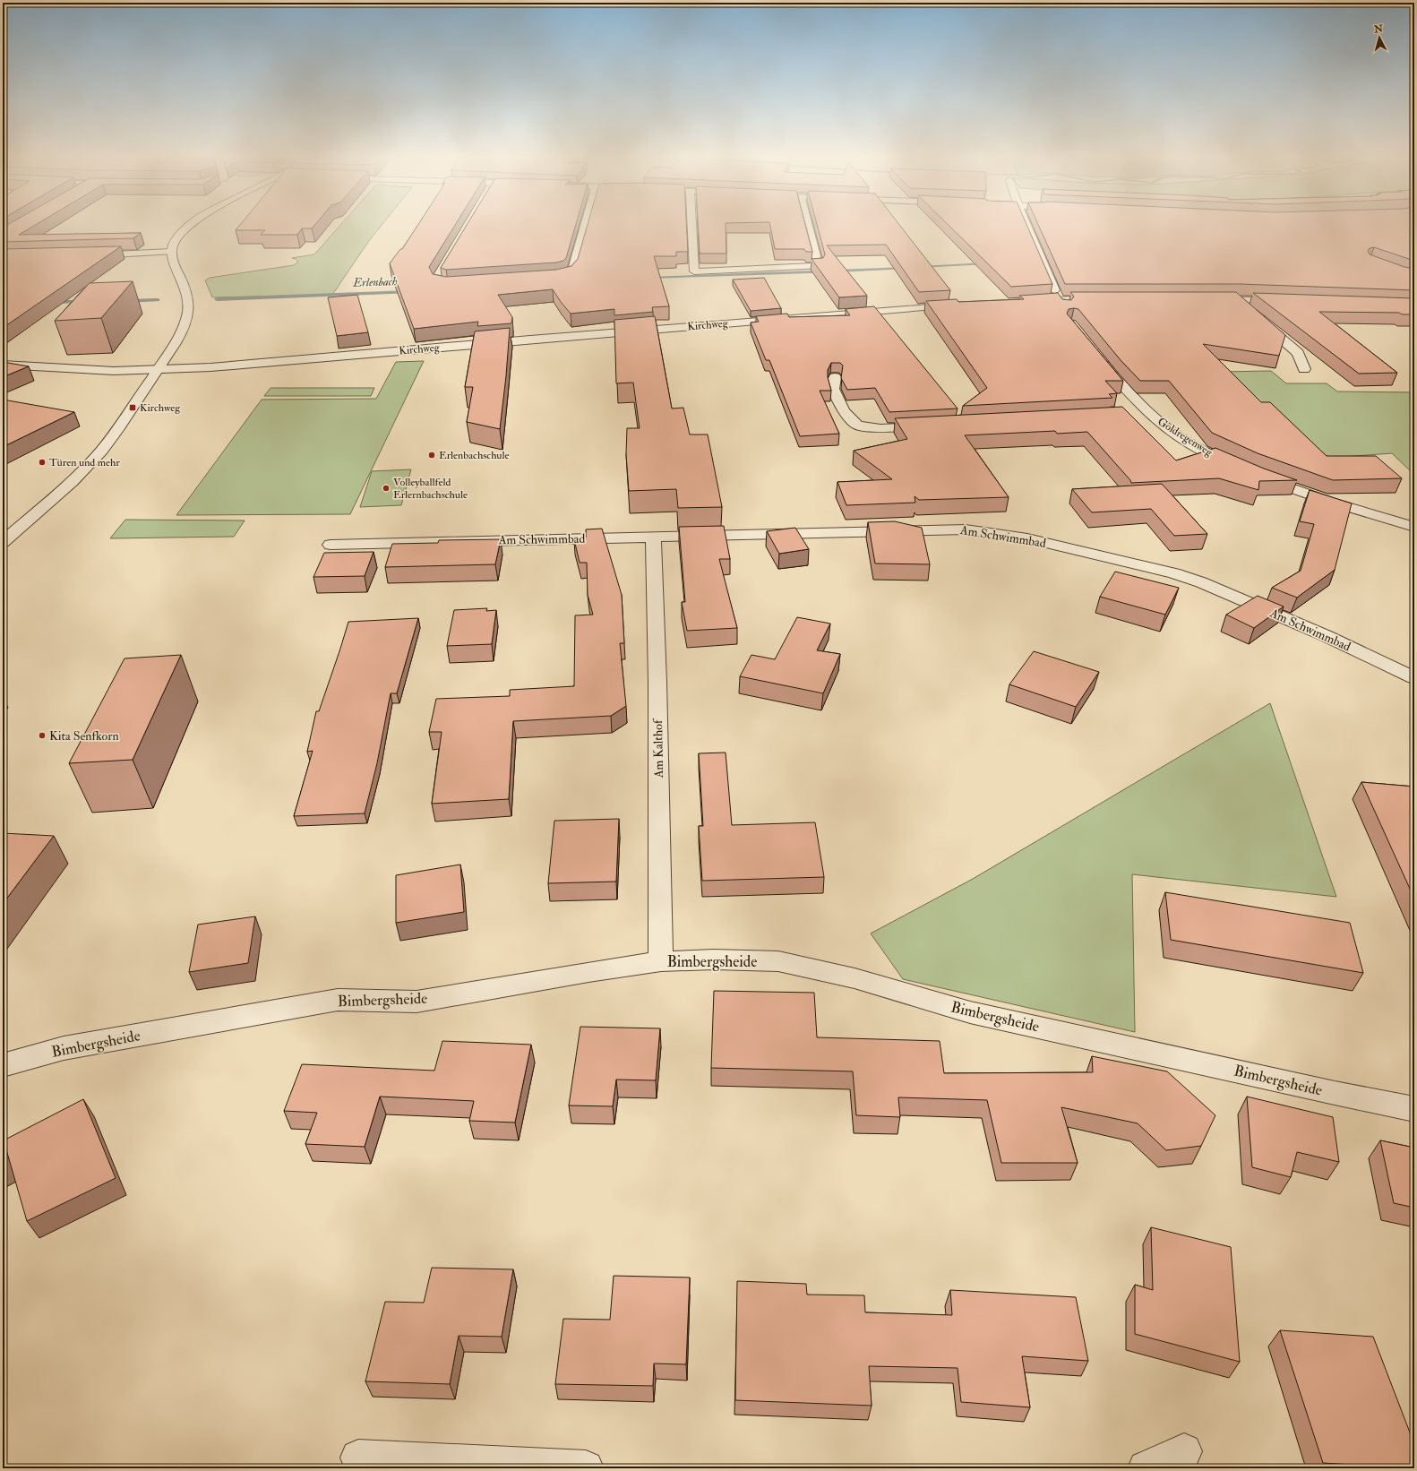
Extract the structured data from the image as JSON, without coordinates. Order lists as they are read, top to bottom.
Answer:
{
  "streets": {
    "street": [
      "Kirchweg",
      "Goldregenweg",
      "Am Schwimmbad",
      "Am Kalthof",
      "Bimbergsheide"
    ]
  },
  "crossings": [
    ["Am Schwimmbad", "Am Kalthof"],
    ["Am Kalthof", "Bimbergsheide"]
  ],
  "water": ["Erlenbach"],
  "places": {
    "transit": ["Kirchweg"],
    "other": [
      "Erlenbachschule",
      "Türen und mehr",
      "Volleyballfeld Erlernbachschule",
      "Kita Senfkorn"
    ]
  },
  "north": "top"
}
